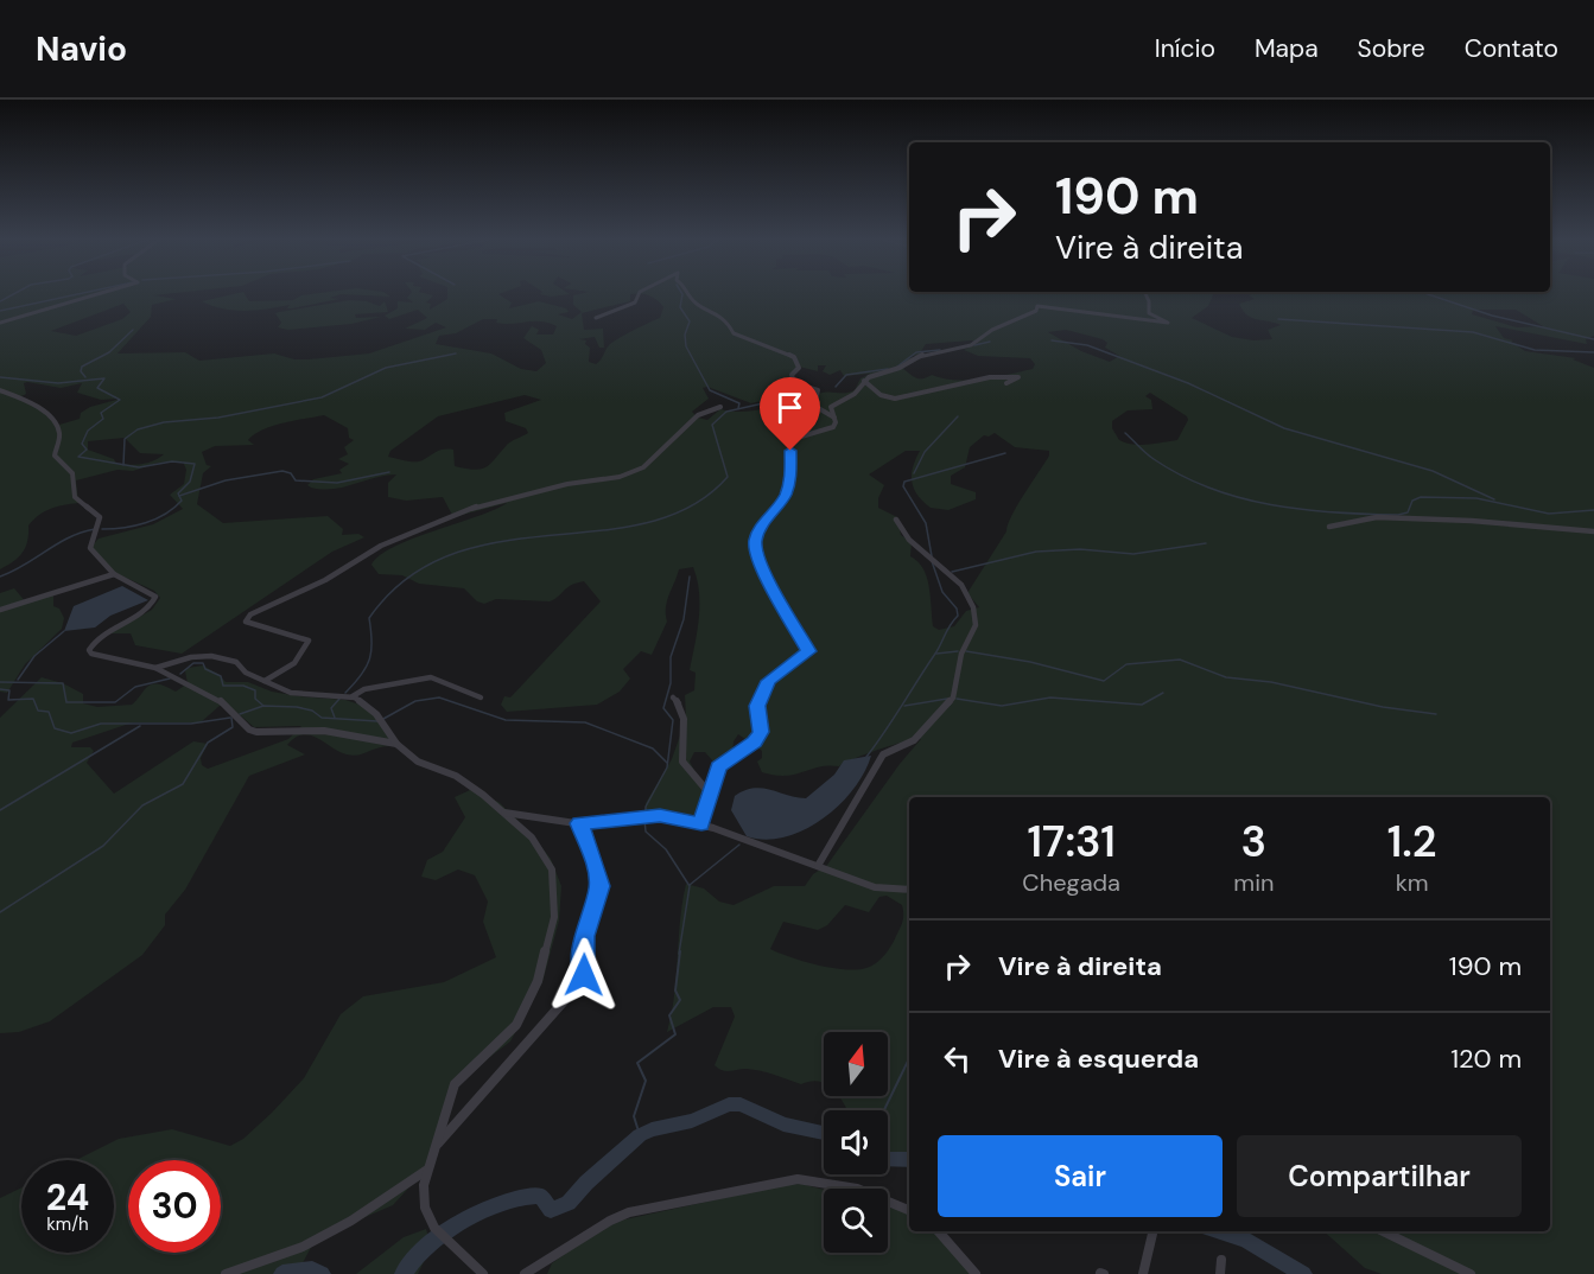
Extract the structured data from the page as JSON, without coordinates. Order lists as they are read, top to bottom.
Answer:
{
  "north": "top",
  "page": {
    "header": "Navio",
    "nav": [
      "Início",
      "Mapa",
      "Sobre",
      "Contato"
    ],
    "turn": ["190 m", "Vire à direita"],
    "eta": [
      "17:31",
      "Chegada",
      "3",
      "min",
      "1.2",
      "km"
    ],
    "list": [
      {
        "name": "Vire à direita",
        "value": "190 m"
      },
      {
        "name": "Vire à esquerda",
        "value": "120 m"
      }
    ],
    "buttons": ["Sair", "Compartilhar"],
    "speed": "24 km/h",
    "limit": "30"
  }
}
